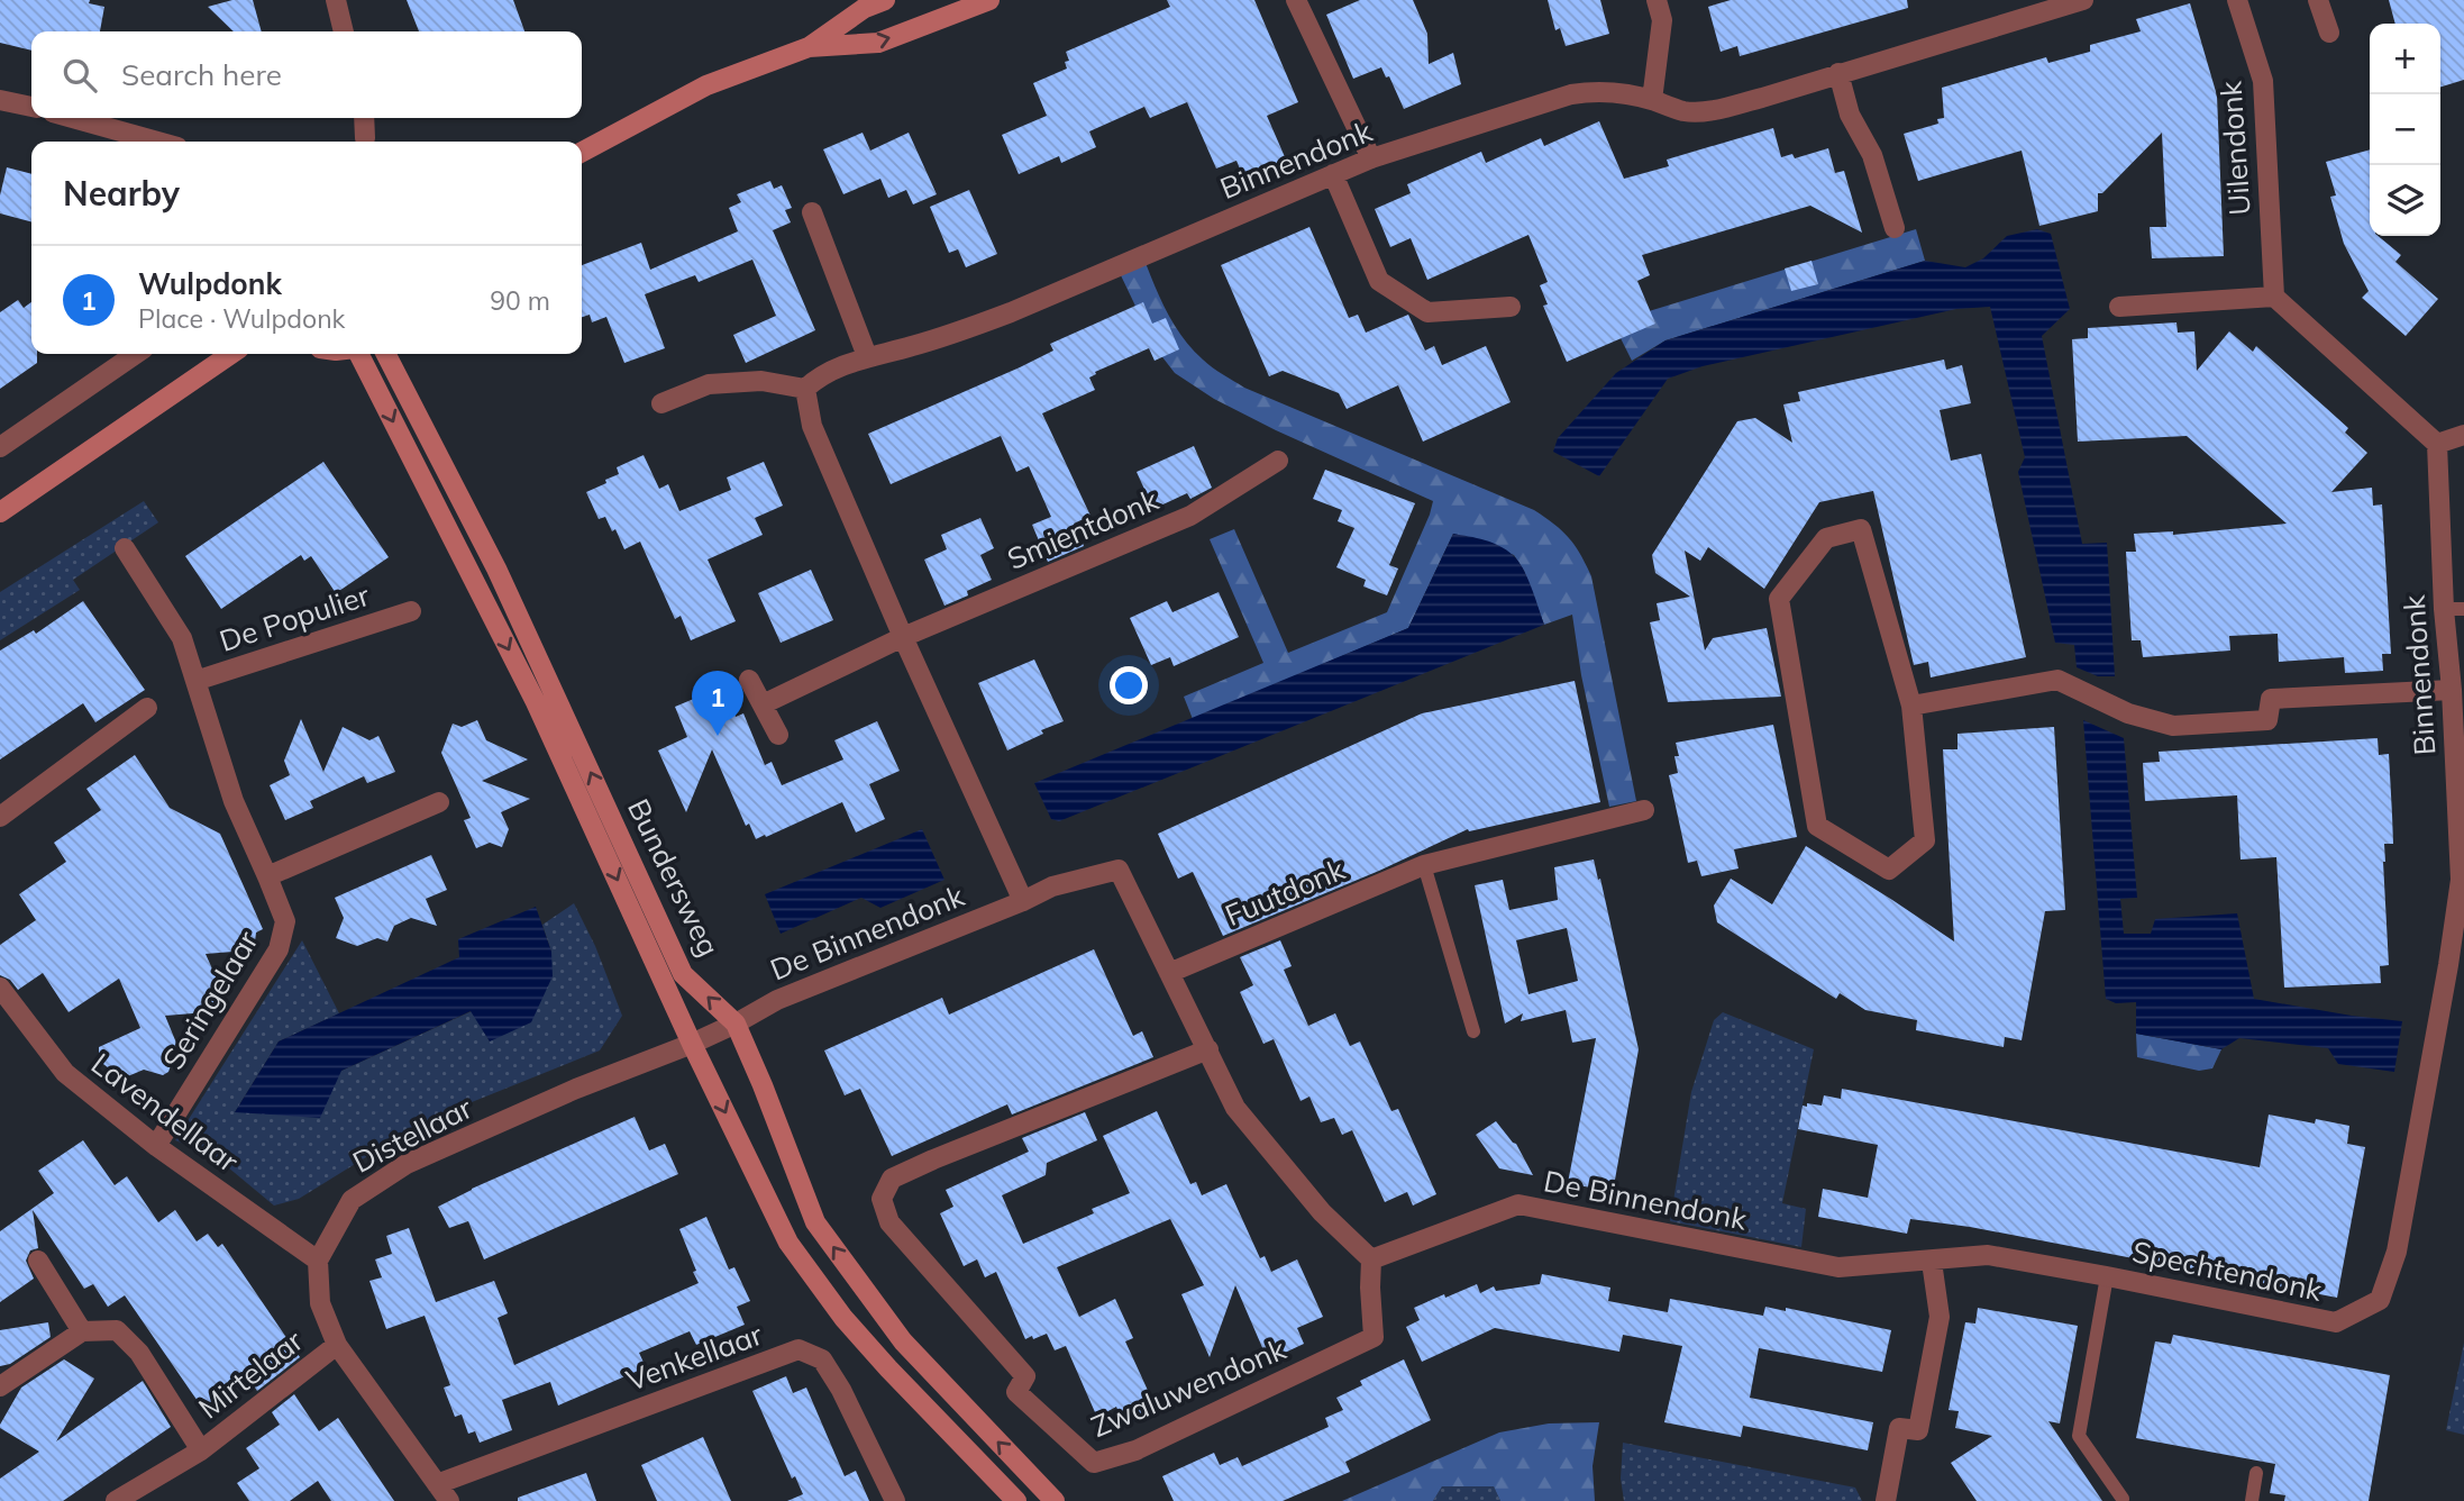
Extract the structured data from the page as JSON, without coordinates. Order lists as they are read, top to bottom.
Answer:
{
  "streets": {
    "street": [
      "Uilendonk",
      "Binnendonk",
      "Smientdonk",
      "De Populier",
      "Bundersweg",
      "Fuutdonk",
      "De Binnendonk",
      "Seringelaar",
      "Lavendellaar",
      "Distellaar",
      "Spechtendonk",
      "Venkellaar",
      "Mirtelaar",
      "Zwaluwendonk"
    ]
  },
  "crossings": [
    ["Binnendonk", "Spechtendonk"],
    ["De Populier", "Seringelaar"],
    ["Bundersweg", "De Binnendonk"],
    ["Bundersweg", "Distellaar"],
    ["Fuutdonk", "De Binnendonk"],
    ["De Binnendonk", "Distellaar"],
    ["De Binnendonk", "Spechtendonk"],
    ["De Binnendonk", "Zwaluwendonk"],
    ["Seringelaar", "Lavendellaar"],
    ["Lavendellaar", "Distellaar"]
  ],
  "page": {
    "map_buttons": ["+", "−"],
    "search": "Search here",
    "heading": "Nearby",
    "list": [
      {
        "mark": "1",
        "name": "Wulpdonk",
        "note": "Place · Wulpdonk",
        "value": "90 m"
      }
    ],
    "pins": "1"
  }
}
